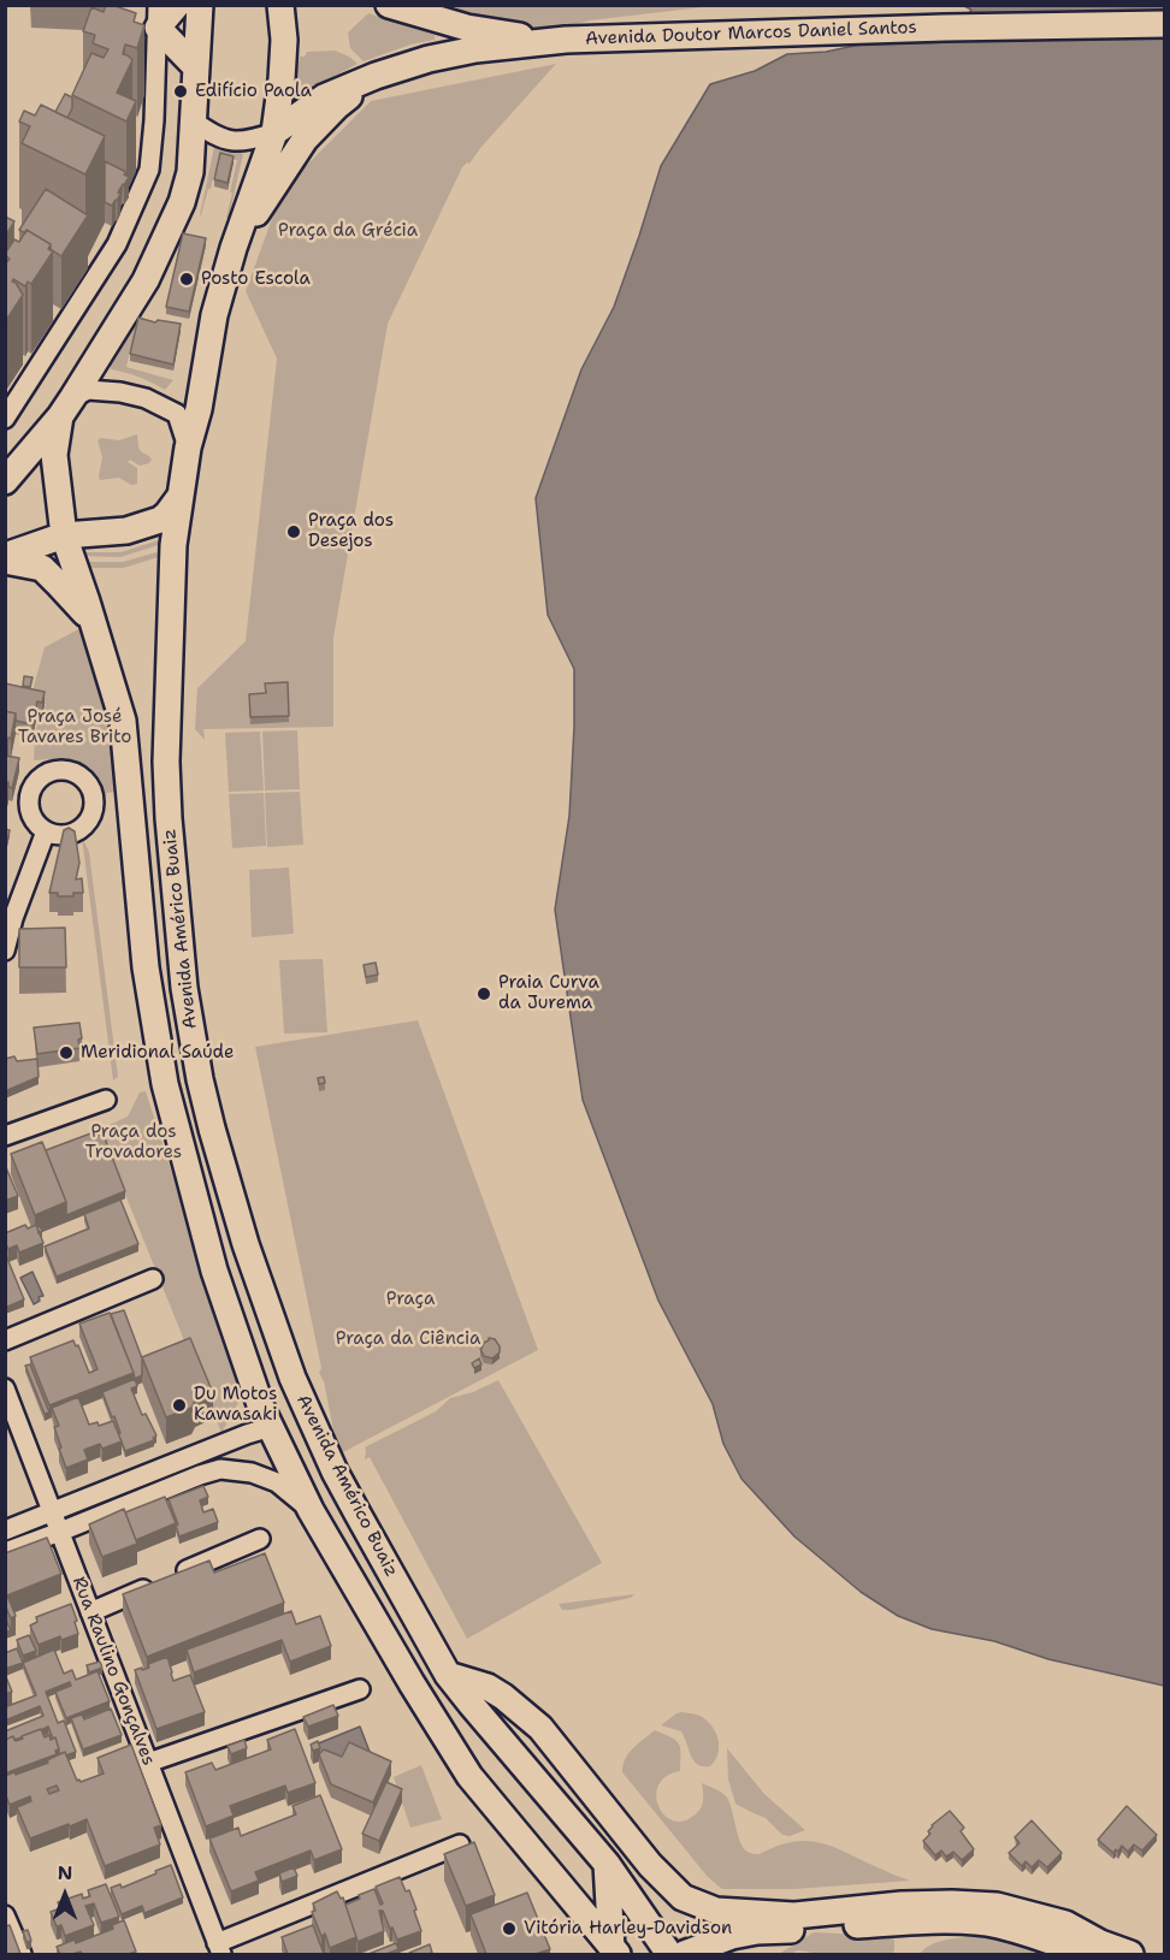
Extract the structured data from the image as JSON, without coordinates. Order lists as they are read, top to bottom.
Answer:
{
  "streets": {
    "main road": ["Avenida Doutor Marcos Daniel Santos", "Avenida Américo Buaiz"],
    "street": ["Rua Raulino Gonçalves"]
  },
  "parks": [
    "Praça da Grécia",
    "Praça José Tavares Brito",
    "Praça dos Trovadores",
    "Praça",
    "Praça da Ciência"
  ],
  "places": [
    "Edifício Paola",
    "Posto Escola",
    "Praça dos Desejos",
    "Praia Curva da Jurema",
    "Meridional Saúde",
    "Du Motos Kawasaki",
    "Vitória Harley-Davidson"
  ],
  "north": "top"
}
